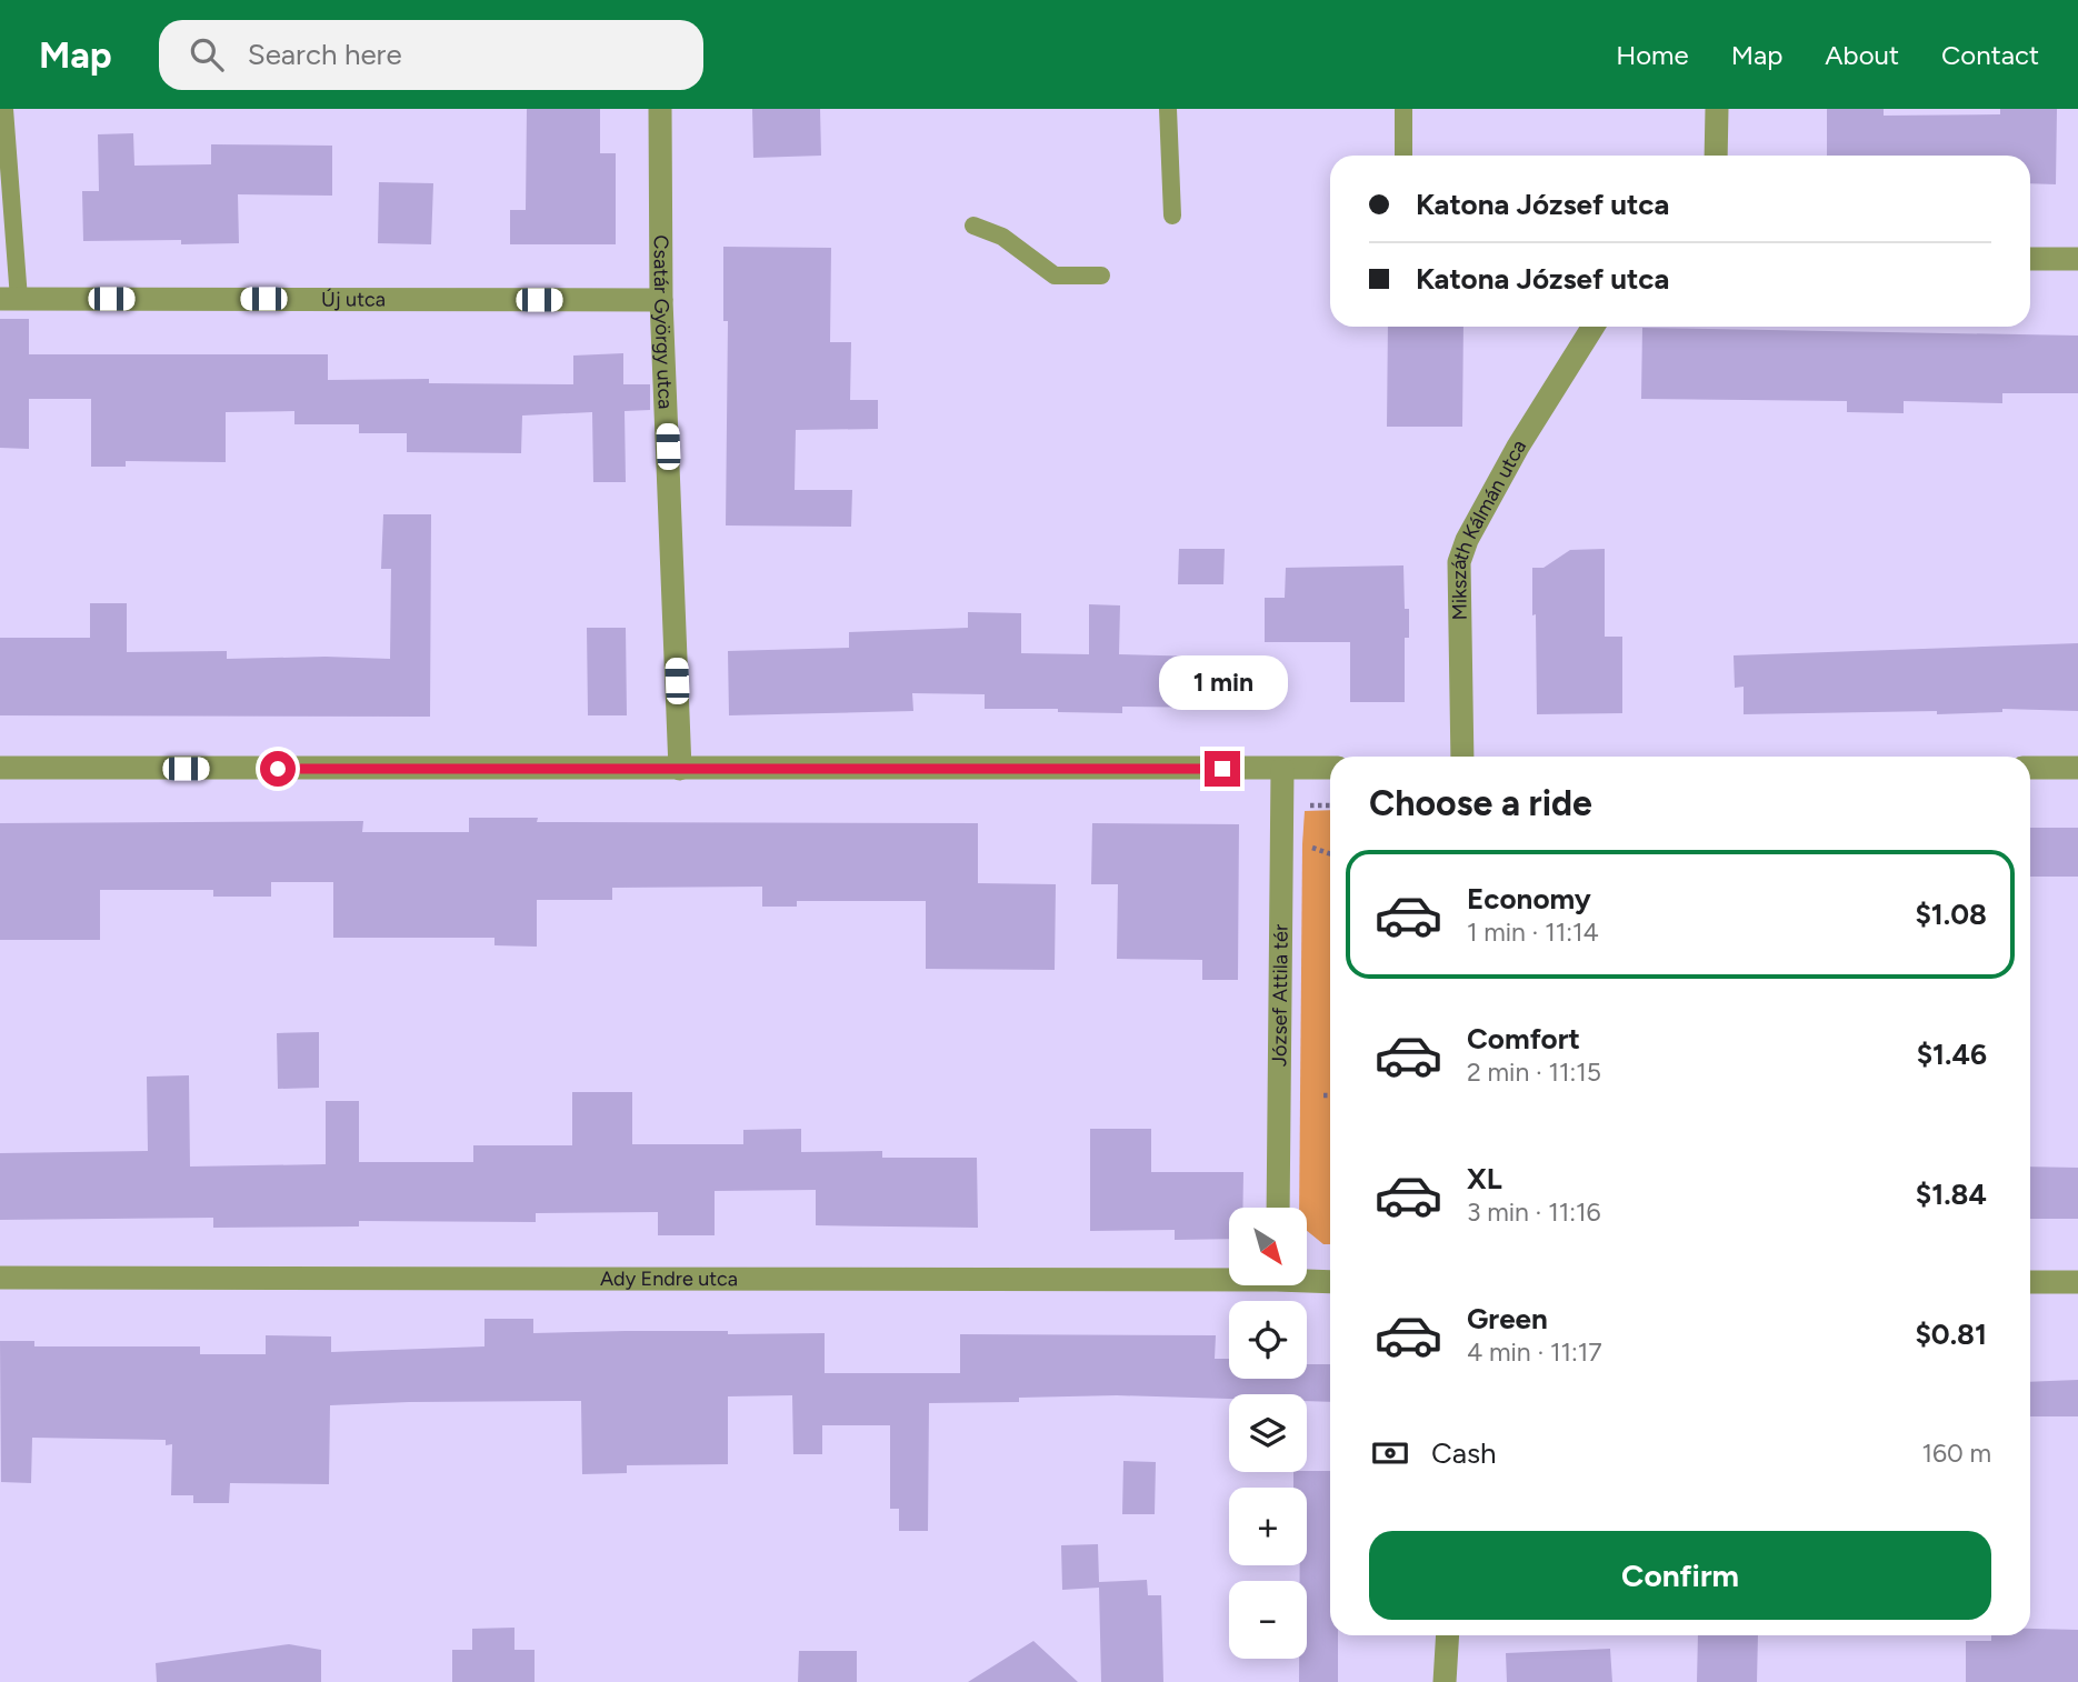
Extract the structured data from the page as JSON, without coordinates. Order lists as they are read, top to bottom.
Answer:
{
  "streets": {
    "street": [
      "Új utca",
      "Csatár György utca",
      "Mikszáth Kálmán utca",
      "József Attila tér",
      "Ady Endre utca"
    ]
  },
  "crossings": [
    ["Új utca", "Csatár György utca"]
  ],
  "north": "bottom right",
  "page": {
    "header": "Map",
    "search": "Search here",
    "nav": [
      "Home",
      "Map",
      "About",
      "Contact"
    ],
    "banner": ["Katona József utca", "Katona József utca"],
    "bubble": "1 min",
    "heading": "Choose a ride",
    "list": [
      {
        "name": "Economy",
        "note": "1 min · 11:14",
        "value": "$1.08"
      },
      {
        "name": "Comfort",
        "note": "2 min · 11:15",
        "value": "$1.46"
      },
      {
        "name": "XL",
        "note": "3 min · 11:16",
        "value": "$1.84"
      },
      {
        "name": "Green",
        "note": "4 min · 11:17",
        "value": "$0.81"
      }
    ],
    "map_buttons": ["+", "−"],
    "pay": ["Cash", "160 m"],
    "buttons": "Confirm"
  }
}
